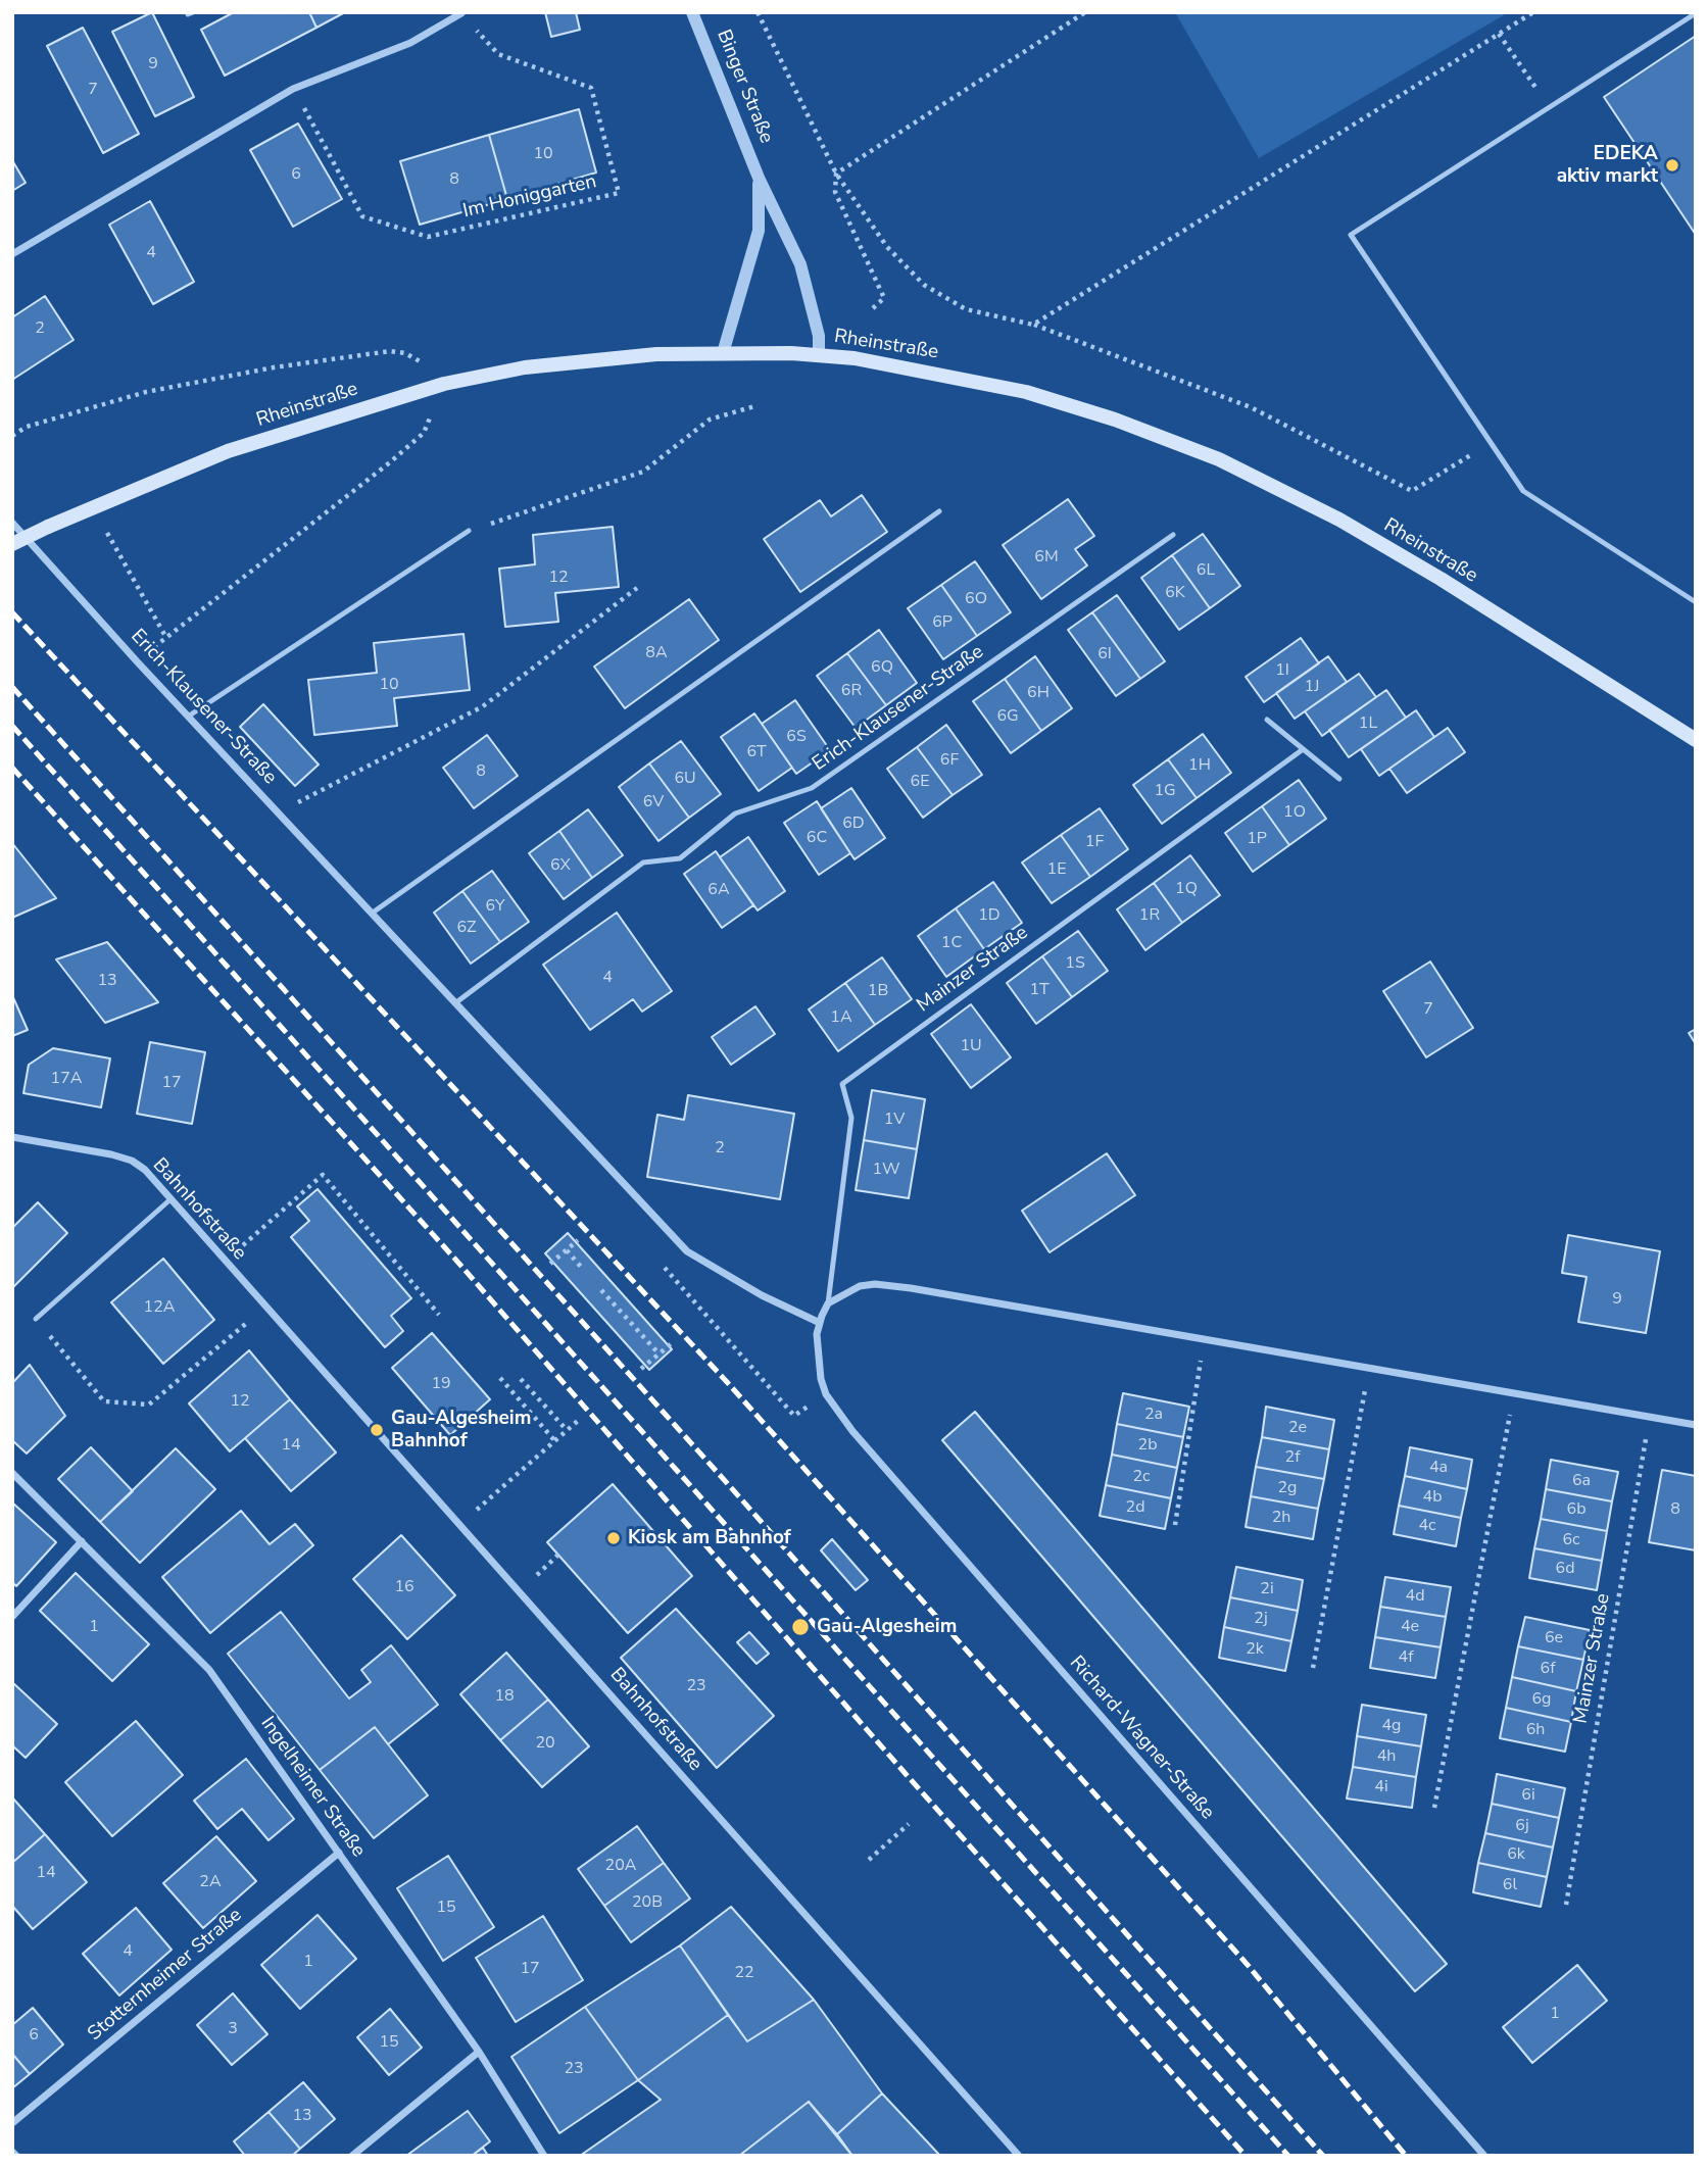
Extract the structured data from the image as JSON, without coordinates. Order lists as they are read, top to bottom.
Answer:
{
  "streets": {
    "main road": ["Rheinstraße"],
    "street": [
      "Binger Straße",
      "Erich-Klausener-Straße",
      "Mainzer Straße",
      "Bahnhofstraße",
      "Richard-Wagner-Straße",
      "Ingelheimer Straße",
      "Stotternheimer Straße"
    ],
    "path": ["Im Honiggarten"]
  },
  "crossings": [
    ["Binger Straße", "Rheinstraße"],
    ["Erich-Klausener-Straße", "Mainzer Straße"],
    ["Erich-Klausener-Straße", "Richard-Wagner-Straße"],
    ["Mainzer Straße", "Richard-Wagner-Straße"],
    ["Ingelheimer Straße", "Stotternheimer Straße"]
  ],
  "places": [
    "EDEKA aktiv markt",
    "Gau-Algesheim Bahnhof",
    "Kiosk am Bahnhof",
    "Gau-Algesheim"
  ],
  "house_numbers": [
    "9",
    "7",
    "10",
    "6",
    "8",
    "4",
    "2",
    "6M",
    "6L",
    "12",
    "6K",
    "6O",
    "6P",
    "8A",
    "6I",
    "6Q",
    "1I",
    "10",
    "1J",
    "6R",
    "6H",
    "6G",
    "1L",
    "6S",
    "6T",
    "6F",
    "1H",
    "8",
    "6U",
    "6E",
    "1G",
    "6V",
    "1O",
    "6D",
    "6C",
    "1P",
    "1F",
    "6X",
    "1E",
    "1Q",
    "6A",
    "6Y",
    "1D",
    "1R",
    "6Z",
    "1C",
    "1S",
    "4",
    "13",
    "1T",
    "1B",
    "7",
    "1A",
    "1U",
    "17A",
    "17",
    "1V",
    "2",
    "1W",
    "9",
    "12A",
    "19",
    "12",
    "2a",
    "2e",
    "14",
    "2b",
    "2f",
    "4a",
    "2c",
    "6a",
    "2g",
    "4b",
    "2d",
    "6b",
    "8",
    "2h",
    "4c",
    "6c",
    "6d",
    "16",
    "2i",
    "4d",
    "2j",
    "1",
    "4e",
    "6e",
    "2k",
    "4f",
    "6f",
    "23",
    "18",
    "6g",
    "4g",
    "6h",
    "20",
    "4h",
    "4i",
    "6i",
    "6j",
    "6k",
    "20A",
    "14",
    "2A",
    "6l",
    "20B",
    "15",
    "4",
    "1",
    "17",
    "22",
    "1",
    "3",
    "6",
    "15",
    "23",
    "13"
  ]
}
